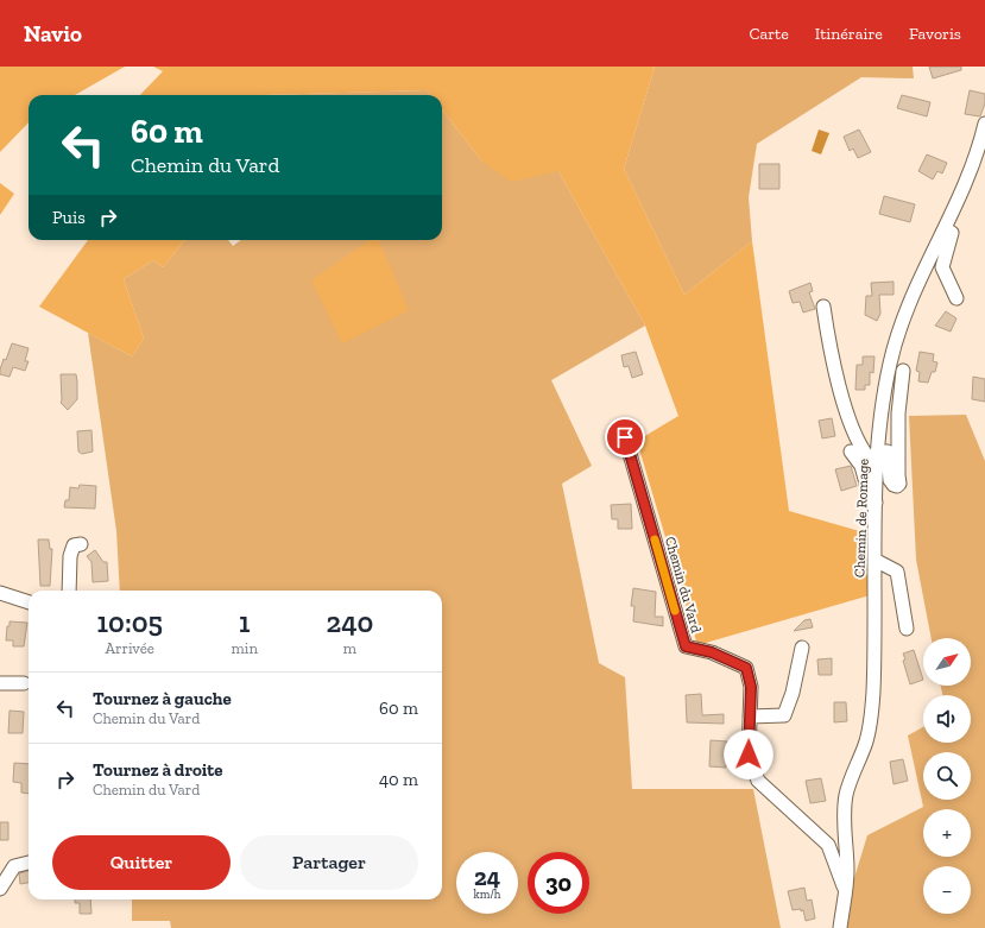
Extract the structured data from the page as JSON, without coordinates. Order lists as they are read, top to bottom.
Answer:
{
  "streets": {
    "street": ["Chemin de Romage", "Chemin du Vard"]
  },
  "crossings": [
    ["Chemin de Romage", "Chemin du Vard"]
  ],
  "north": "top right",
  "page": {
    "header": "Navio",
    "nav": ["Carte", "Itinéraire", "Favoris"],
    "turn": ["60 m", "Chemin du Vard"],
    "then": "Puis",
    "eta": [
      "10:05",
      "Arrivée",
      "1",
      "min",
      "240",
      "m"
    ],
    "map_buttons": ["+", "−"],
    "list": [
      {
        "name": "Tournez à gauche",
        "note": "Chemin du Vard",
        "value": "60 m"
      },
      {
        "name": "Tournez à droite",
        "note": "Chemin du Vard",
        "value": "40 m"
      }
    ],
    "buttons": ["Quitter", "Partager"],
    "speed": "24 km/h",
    "limit": "30"
  }
}
